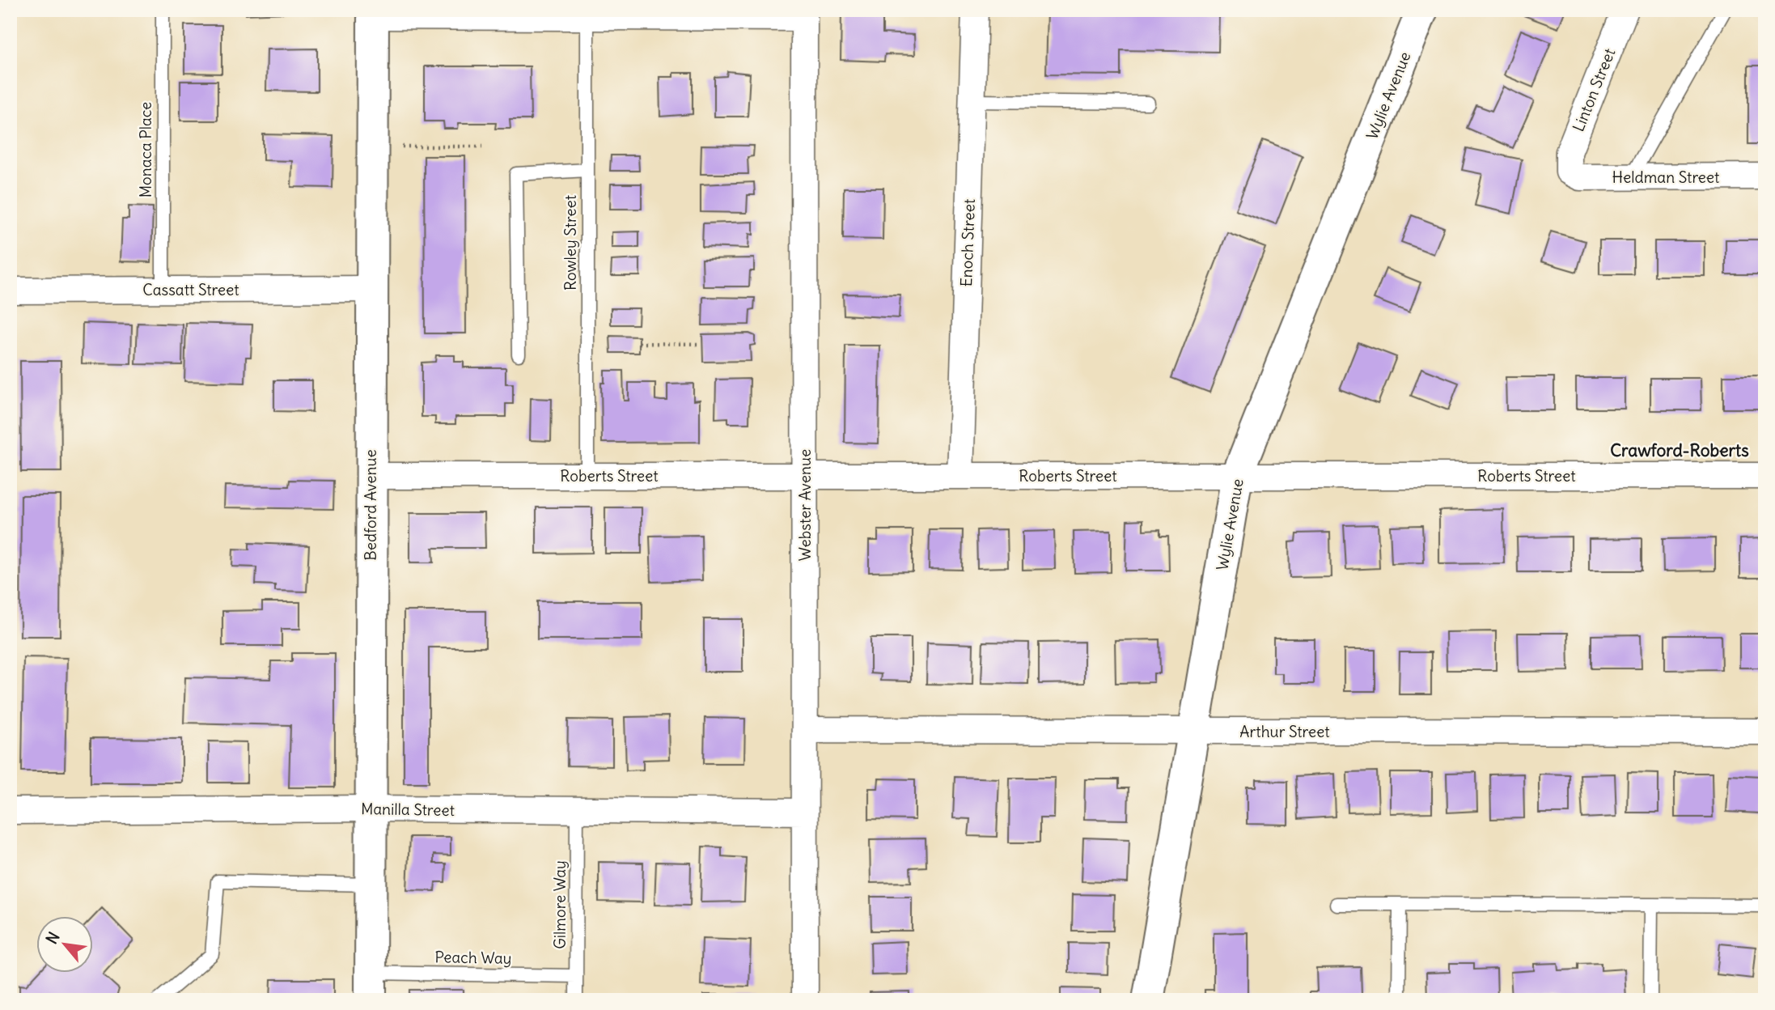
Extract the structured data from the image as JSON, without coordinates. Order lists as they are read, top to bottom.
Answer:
{
  "streets": {
    "street": [
      "Linton Street",
      "Wylie Avenue",
      "Heldman Street",
      "Enoch Street",
      "Cassatt Street",
      "Roberts Street",
      "Bedford Avenue",
      "Webster Avenue",
      "Arthur Street",
      "Manilla Street"
    ],
    "lane": [
      "Monaca Place",
      "Rowley Street",
      "Gilmore Way",
      "Peach Way"
    ]
  },
  "crossings": [
    ["Linton Street", "Heldman Street"],
    ["Wylie Avenue", "Roberts Street"],
    ["Wylie Avenue", "Arthur Street"],
    ["Monaca Place", "Cassatt Street"],
    ["Rowley Street", "Roberts Street"],
    ["Enoch Street", "Roberts Street"],
    ["Cassatt Street", "Bedford Avenue"],
    ["Roberts Street", "Bedford Avenue"],
    ["Roberts Street", "Webster Avenue"],
    ["Bedford Avenue", "Manilla Street"],
    ["Bedford Avenue", "Peach Way"],
    ["Webster Avenue", "Arthur Street"],
    ["Webster Avenue", "Manilla Street"],
    ["Manilla Street", "Gilmore Way"],
    ["Gilmore Way", "Peach Way"]
  ],
  "districts": ["Crawford-Roberts"],
  "north": "top left"
}
